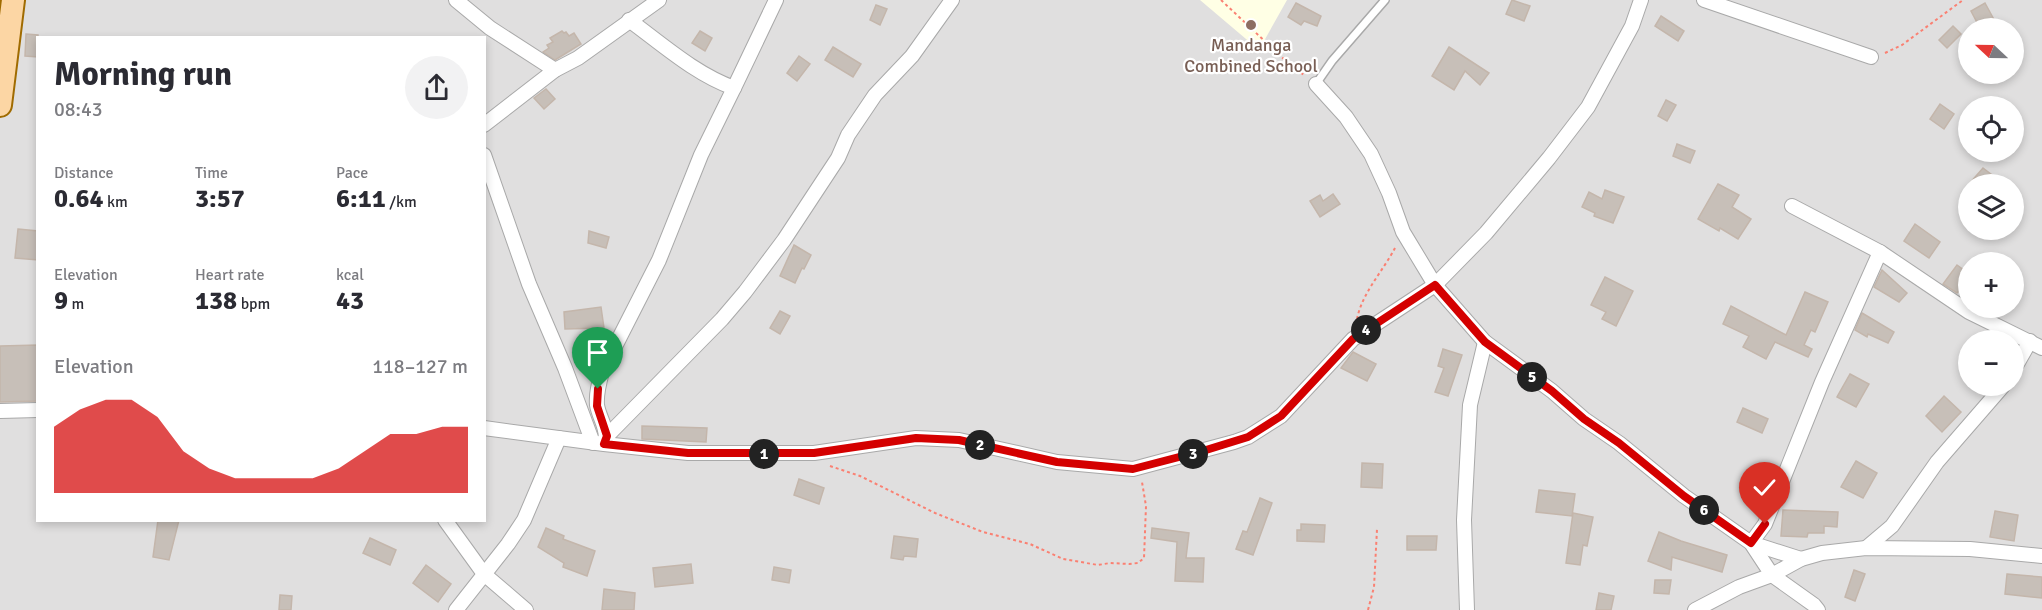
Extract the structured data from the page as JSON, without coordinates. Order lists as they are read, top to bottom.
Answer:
{
  "places": ["Mandanga Combined School"],
  "north": "left",
  "page": {
    "map_buttons": ["+", "−"],
    "heading": ["Morning run", "08:43"],
    "stats": [
      ["Distance", "0.64 km"],
      ["Time", "3:57"],
      ["Pace", "6:11 /km"],
      ["Elevation", "9 m"],
      ["Heart rate", "138 bpm"],
      ["kcal", "43"]
    ],
    "pins": [
      "4",
      "5",
      "2",
      "1",
      "3",
      "6"
    ],
    "chart": ["Elevation", "118–127 m"]
  }
}
